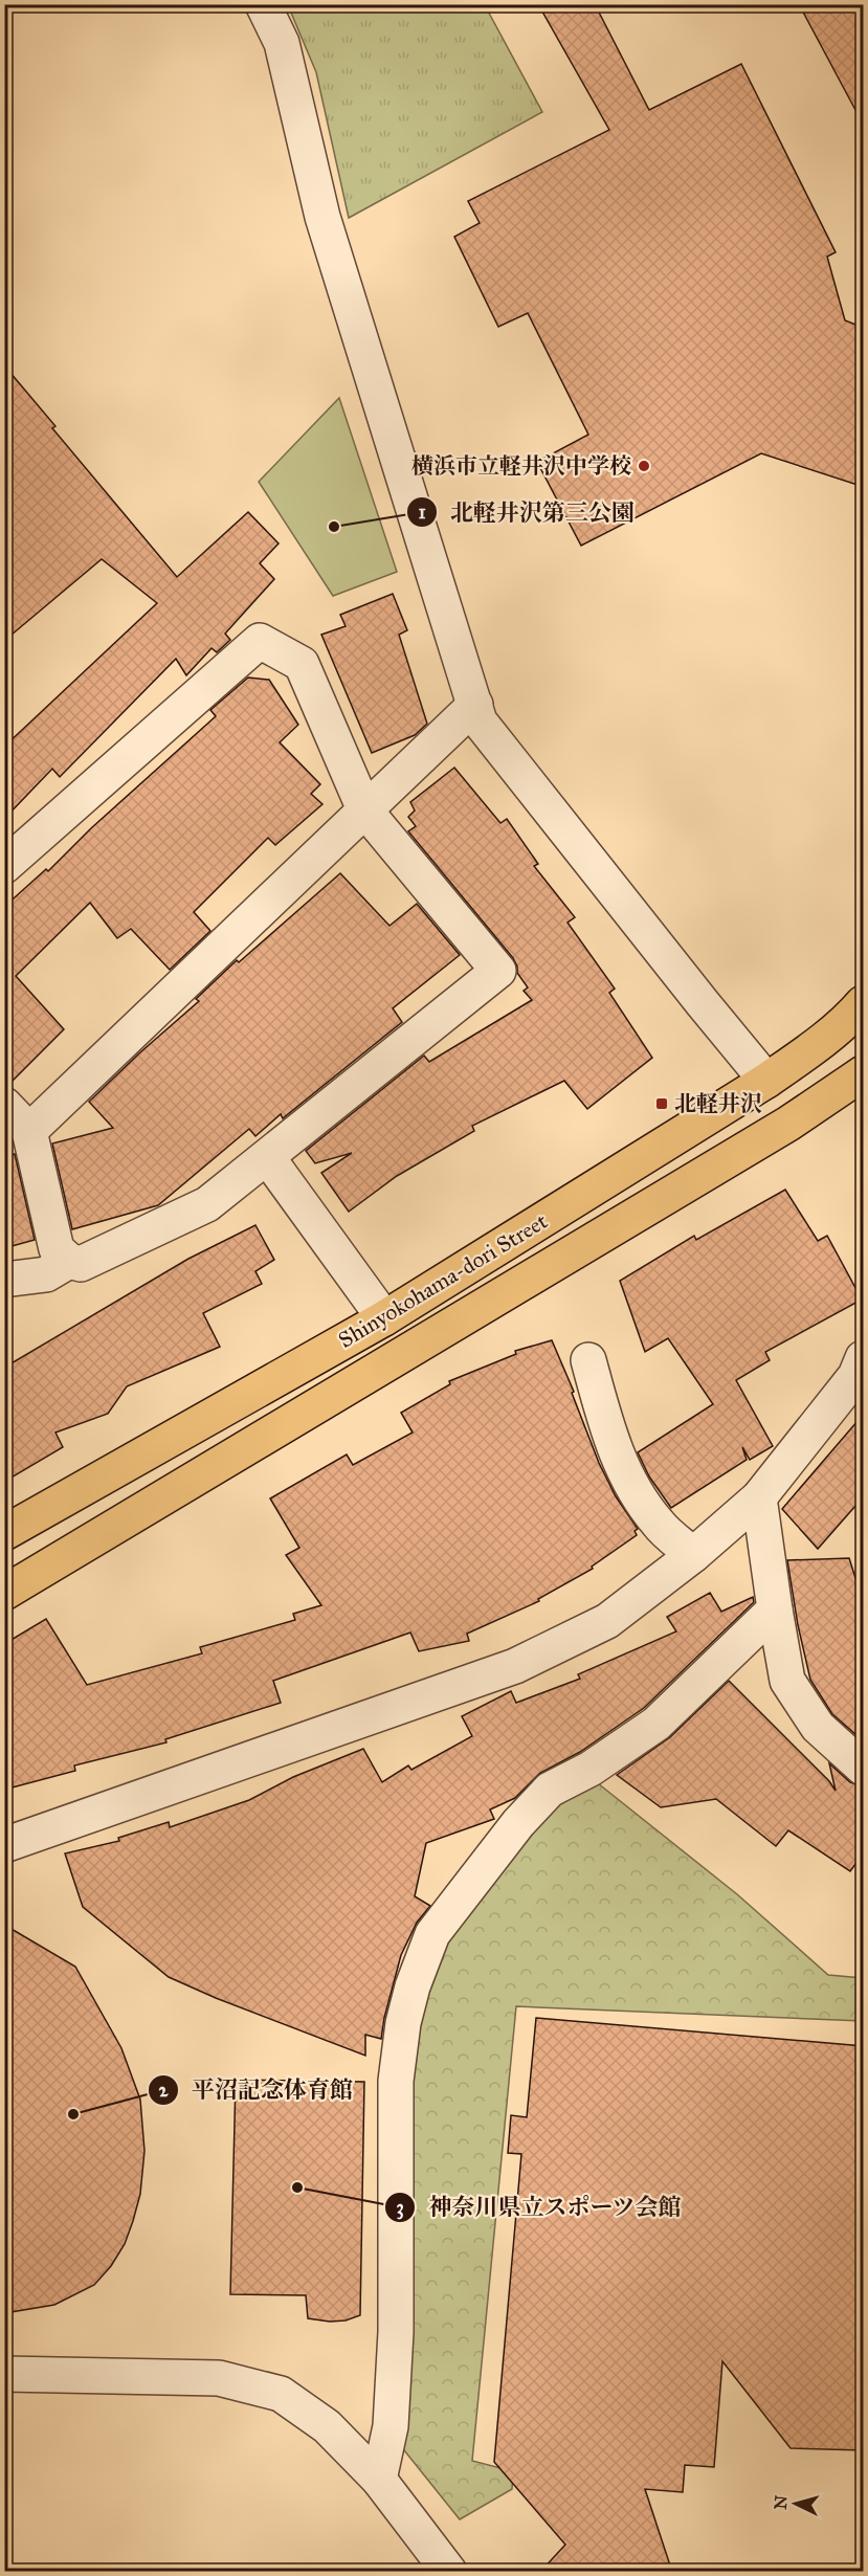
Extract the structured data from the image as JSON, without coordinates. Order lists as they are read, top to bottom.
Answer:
{
  "streets": {
    "main road": ["Shinyokohama-dori Street"]
  },
  "places": {
    "other": [
      "横浜市立軽井沢中学校",
      "北軽井沢第三公園",
      "平沼記念体育館",
      "神奈川県立スポーツ会館"
    ],
    "transit": ["北軽井沢"]
  },
  "north": "left"
}
